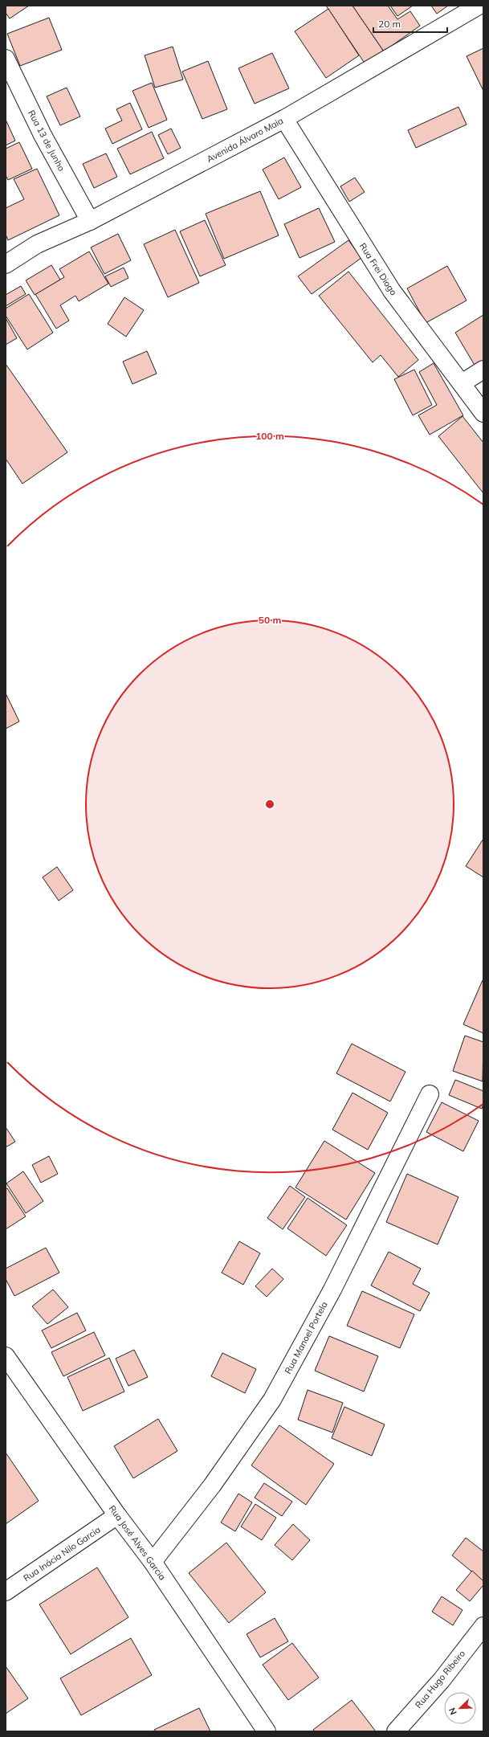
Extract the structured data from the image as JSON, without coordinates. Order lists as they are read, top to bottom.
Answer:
{
  "streets": {
    "street": [
      "Avenida Álvaro Maia",
      "Rua 13 de Junho",
      "Rua Frei Diogo",
      "Rua Manoel Portela",
      "Rua José Alves Garcia",
      "Rua Inácia Nilo Garcia",
      "Rua Hugo Ribeiro"
    ]
  },
  "crossings": [
    ["Avenida Álvaro Maia", "Rua 13 de Junho"],
    ["Avenida Álvaro Maia", "Rua Frei Diogo"],
    ["Rua Manoel Portela", "Rua José Alves Garcia"],
    ["Rua José Alves Garcia", "Rua Inácia Nilo Garcia"]
  ],
  "scale_bar": "20 m",
  "north": "bottom left",
  "rings": ["100 m", "50 m"]
}
